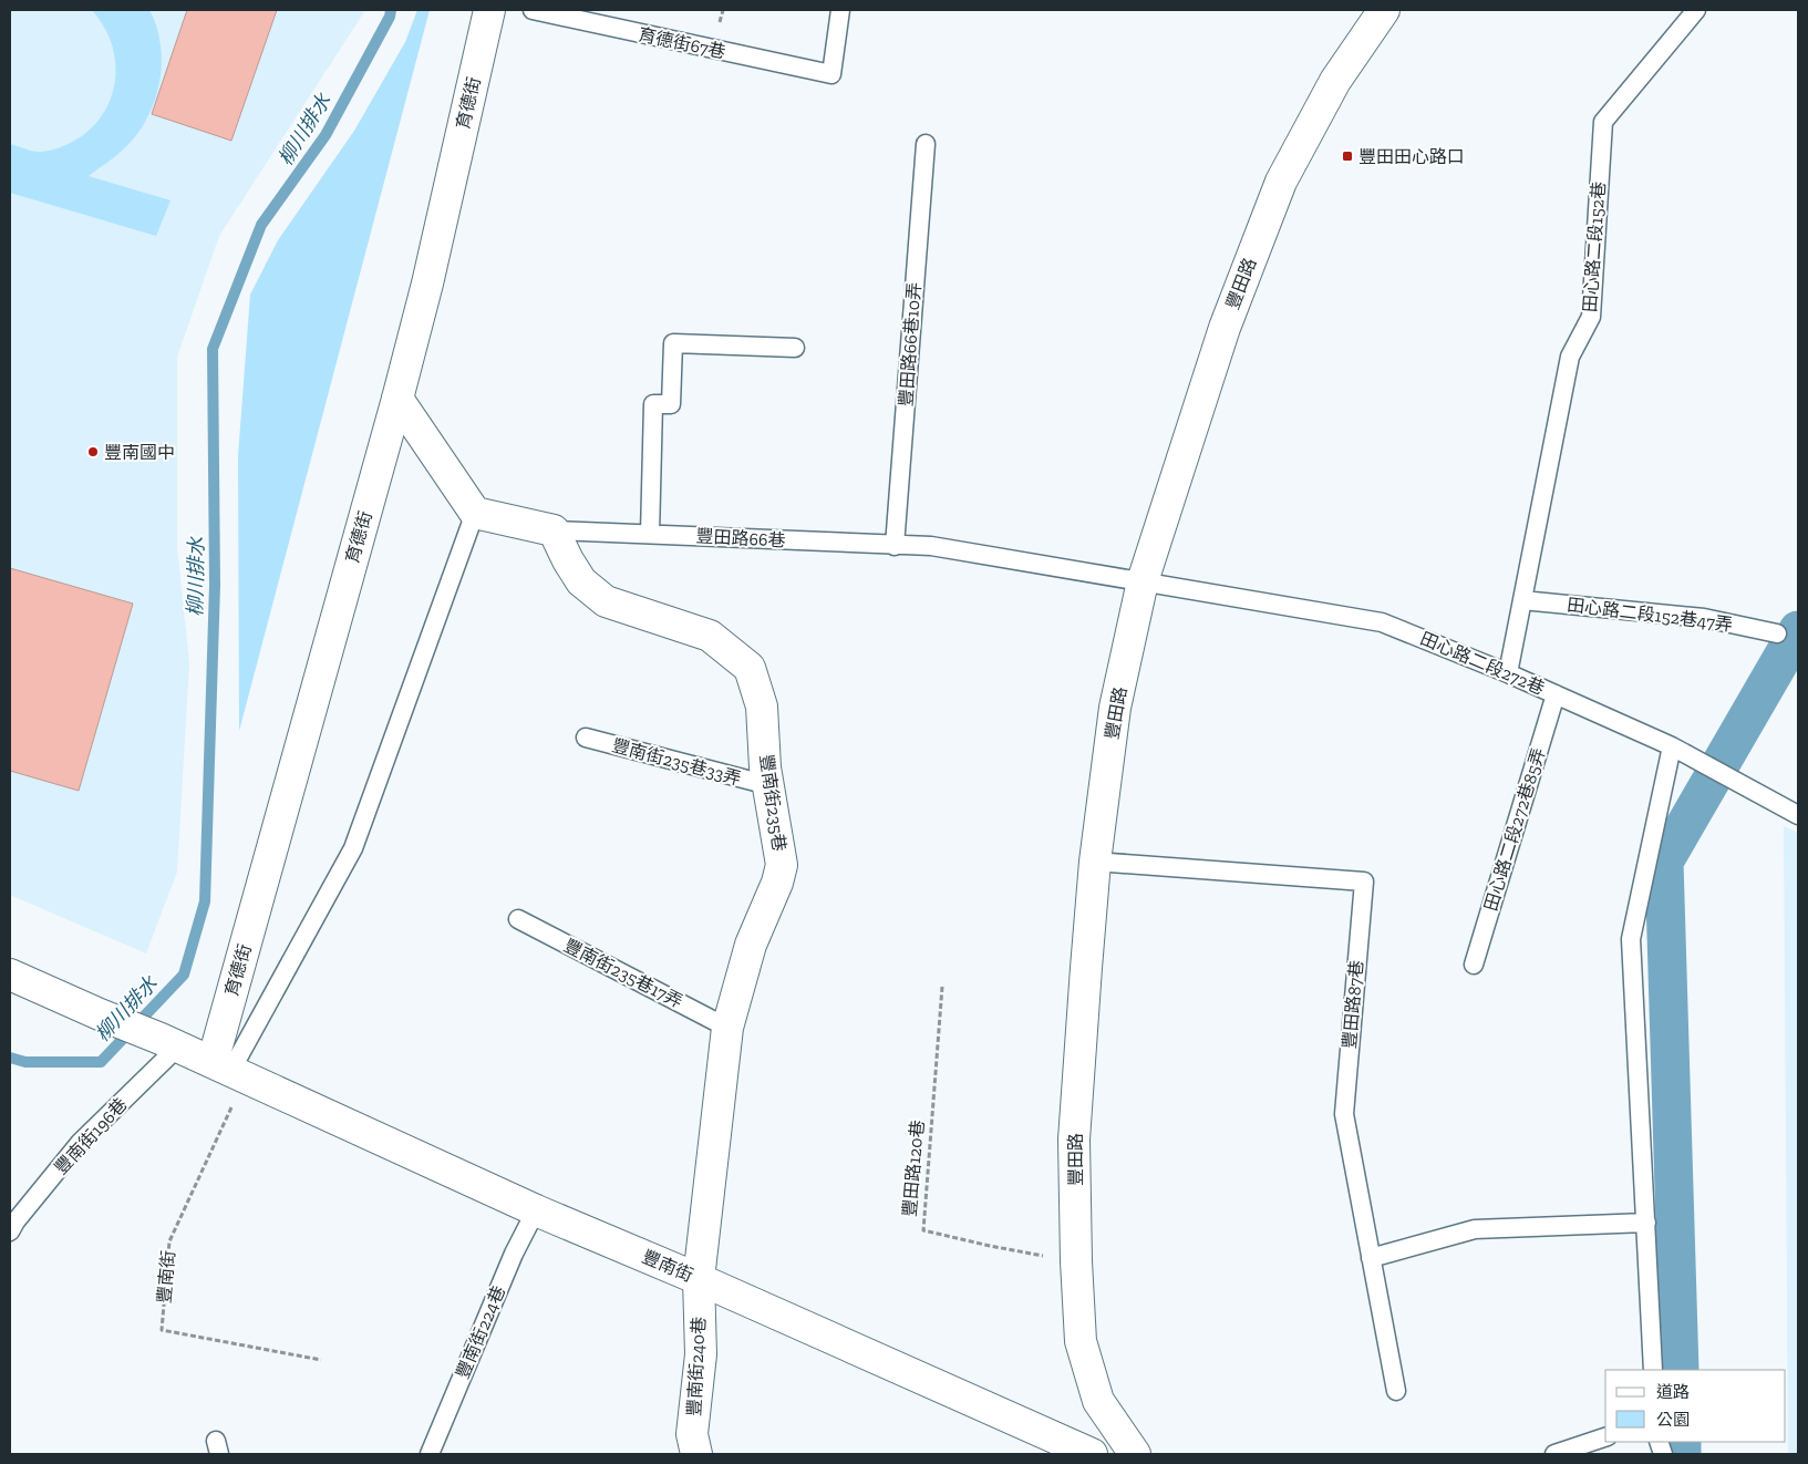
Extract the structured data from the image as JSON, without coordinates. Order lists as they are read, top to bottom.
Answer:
{
  "streets": {
    "street": [
      "育德街",
      "豐田路",
      "豐田路66巷",
      "豐南街235巷",
      "豐南街",
      "豐南街240巷"
    ],
    "lane": [
      "育德街67巷",
      "田心路二段152巷",
      "豐田路66巷10弄",
      "田心路二段152巷47弄",
      "田心路二段272巷",
      "豐南街235巷33弄",
      "田心路二段272巷85弄",
      "豐南街235巷17弄",
      "豐田路87巷",
      "豐南街196巷",
      "豐南街224巷"
    ],
    "path": ["豐田路120巷"]
  },
  "crossings": [
    ["育德街", "豐田路66巷"],
    ["育德街", "豐南街"],
    ["田心路二段152巷", "田心路二段152巷47弄"],
    ["田心路二段152巷", "田心路二段272巷"],
    ["豐田路", "豐田路66巷"],
    ["豐田路", "田心路二段272巷"],
    ["豐田路", "豐田路87巷"],
    ["豐田路", "豐田路120巷"],
    ["豐田路66巷10弄", "豐田路66巷"],
    ["豐田路66巷", "田心路二段272巷"],
    ["豐田路66巷", "豐南街235巷"],
    ["田心路二段272巷", "田心路二段272巷85弄"],
    ["豐南街235巷33弄", "豐南街235巷"],
    ["豐南街235巷", "豐南街235巷17弄"],
    ["豐南街235巷", "豐南街"],
    ["豐南街235巷", "豐南街240巷"],
    ["豐南街196巷", "豐南街"],
    ["豐南街", "豐南街224巷"],
    ["豐南街", "豐南街240巷"]
  ],
  "water": ["柳川排水"],
  "places": {
    "transit": ["豐田田心路口"],
    "other": ["豐南國中"]
  },
  "legend": ["道路", "公園"]
}
